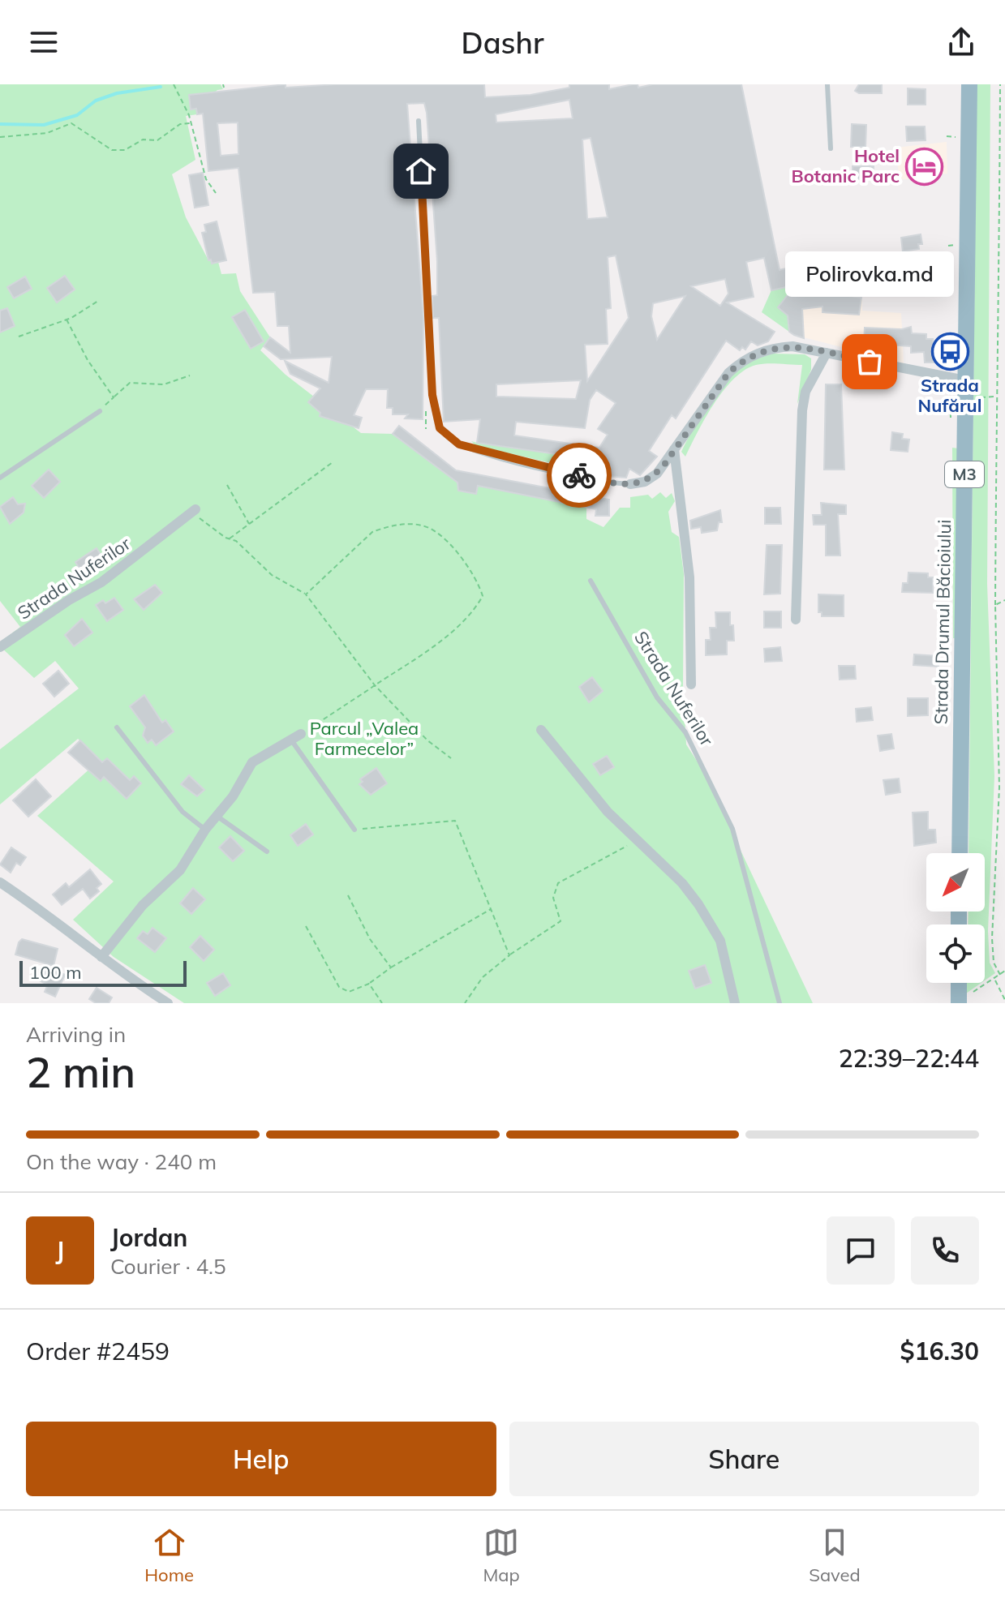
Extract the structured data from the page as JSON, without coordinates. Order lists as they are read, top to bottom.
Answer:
{
  "streets": {
    "highway": ["M3", "Strada Drumul Băcioiului"],
    "street": ["Strada Nuferilor"]
  },
  "parks": ["Parcul „Valea Farmecelor”"],
  "places": {
    "hotel": ["Hotel Botanic Parc"],
    "bus stop": ["Strada Nufărul"],
    "other": ["Polirovka.md"]
  },
  "scale_bar": "100 m",
  "north": "bottom left",
  "page": {
    "header": "Dashr",
    "bubble": "Polirovka.md",
    "scale": "100 m",
    "heading": ["2 min", "Arriving in", "22:39–22:44"],
    "panel": [
      "Jordan",
      "Courier · 4.5",
      "Order #2459",
      "$16.30"
    ],
    "bar": "On the way · 240 m",
    "round": "J",
    "buttons": ["Help", "Share"],
    "tabs": ["Home", "Map", "Saved"]
  }
}
